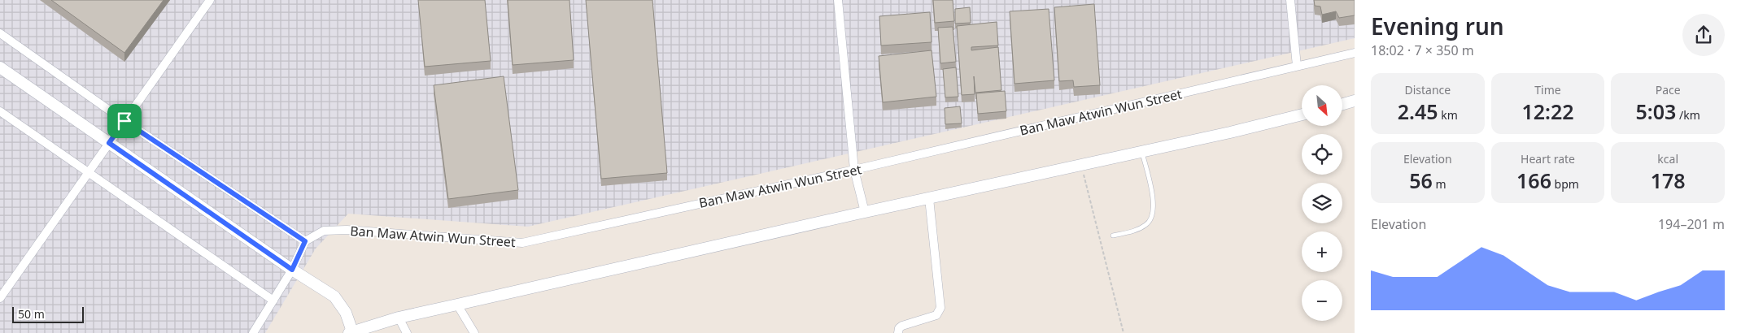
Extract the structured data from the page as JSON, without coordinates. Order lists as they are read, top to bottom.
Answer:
{
  "streets": {
    "street": ["Ban Maw Atwin Wun Street"]
  },
  "scale_bar": "50 m",
  "north": "bottom right",
  "page": {
    "heading": ["Evening run", "18:02 · 7 × 350 m"],
    "stats": [
      ["Distance", "2.45 km"],
      ["Time", "12:22"],
      ["Pace", "5:03 /km"],
      ["Elevation", "56 m"],
      ["Heart rate", "166 bpm"],
      ["kcal", "178"]
    ],
    "map_buttons": ["+", "−"],
    "chart": ["Elevation", "194–201 m"],
    "scale": "50 m"
  }
}
